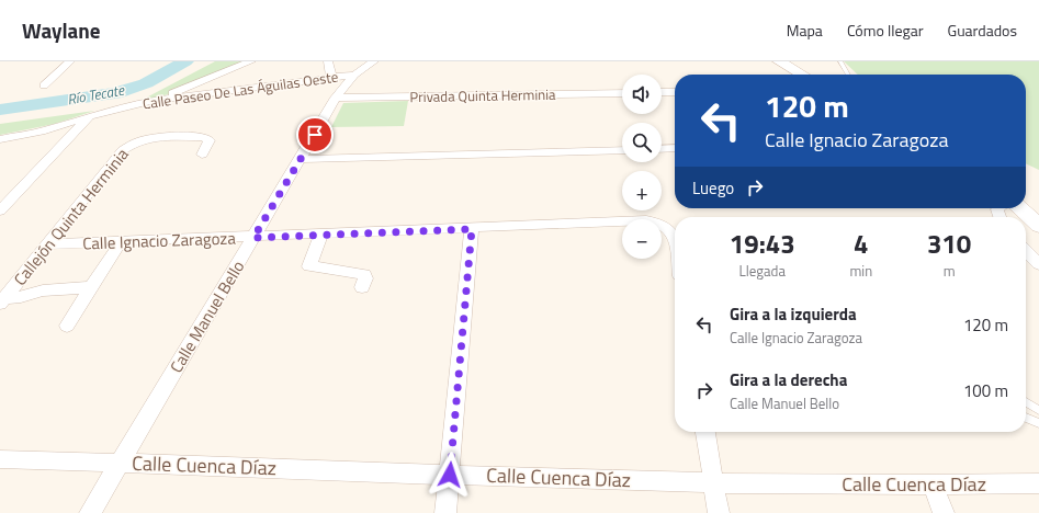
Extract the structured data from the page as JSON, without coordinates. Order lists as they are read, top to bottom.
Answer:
{
  "streets": {
    "street": [
      "Calle Paseo De Las Águilas Oeste",
      "Privada Quinta Herminia",
      "Callejón Quinta Herminia",
      "Calle Ignacio Zaragoza",
      "Calle Manuel Bello",
      "Calle Cuenca Díaz"
    ]
  },
  "crossings": [
    ["Calle Paseo De Las Águilas Oeste", "Calle Manuel Bello"],
    ["Privada Quinta Herminia", "Calle Manuel Bello"],
    ["Callejón Quinta Herminia", "Calle Ignacio Zaragoza"],
    ["Calle Ignacio Zaragoza", "Calle Manuel Bello"],
    ["Calle Manuel Bello", "Calle Cuenca Díaz"]
  ],
  "water": ["Río Tecate"],
  "page": {
    "header": "Waylane",
    "nav": ["Mapa", "Cómo llegar", "Guardados"],
    "map_buttons": ["+", "−"],
    "turn": ["120 m", "Calle Ignacio Zaragoza"],
    "then": "Luego",
    "eta": [
      "19:43",
      "Llegada",
      "4",
      "min",
      "310",
      "m"
    ],
    "list": [
      {
        "name": "Gira a la izquierda",
        "note": "Calle Ignacio Zaragoza",
        "value": "120 m"
      },
      {
        "name": "Gira a la derecha",
        "note": "Calle Manuel Bello",
        "value": "100 m"
      }
    ]
  }
}
